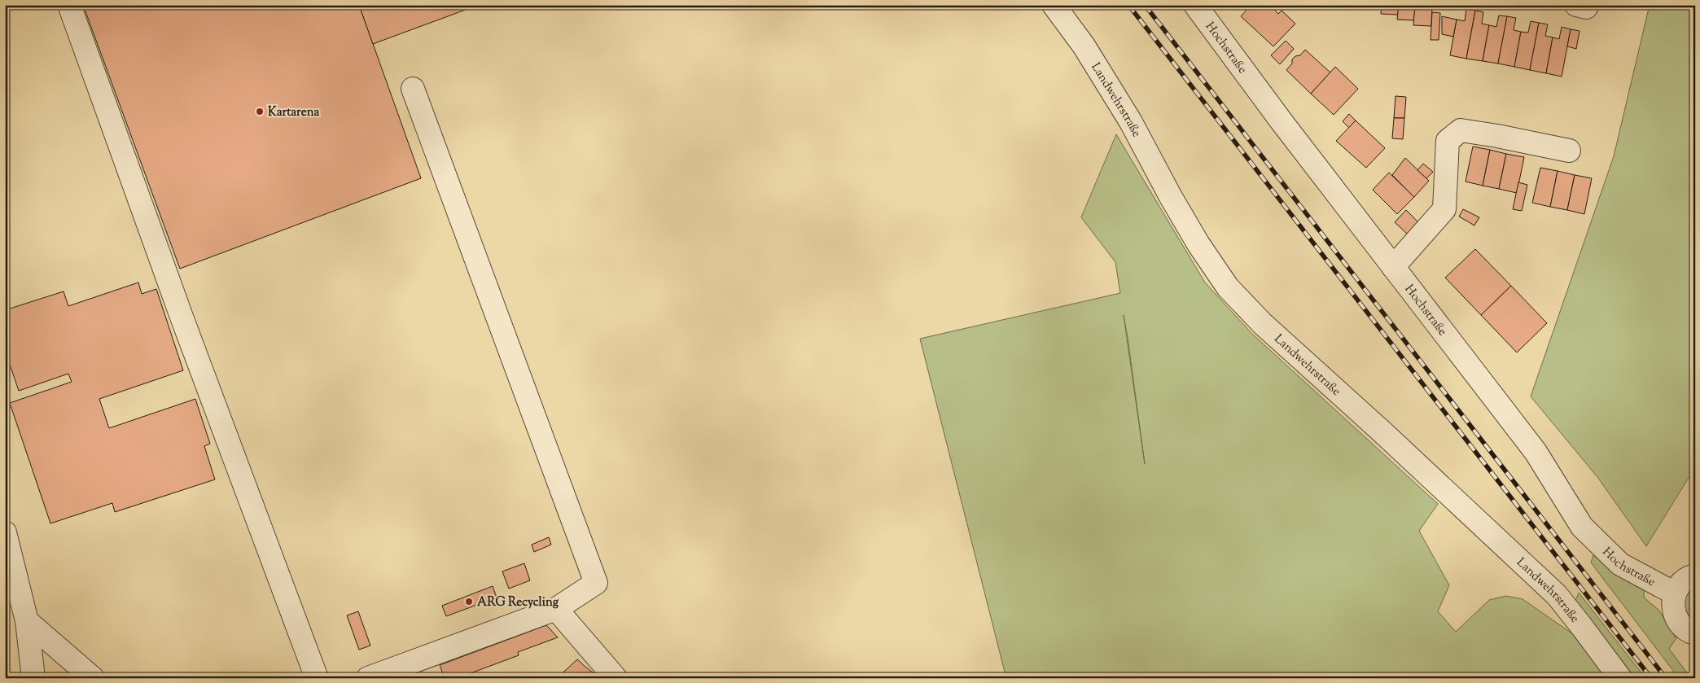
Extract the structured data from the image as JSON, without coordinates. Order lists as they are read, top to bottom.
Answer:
{
  "streets": {
    "street": ["Hochstraße", "Landwehrstraße"]
  },
  "places": ["Kartarena", "ARG Recycling"]
}
